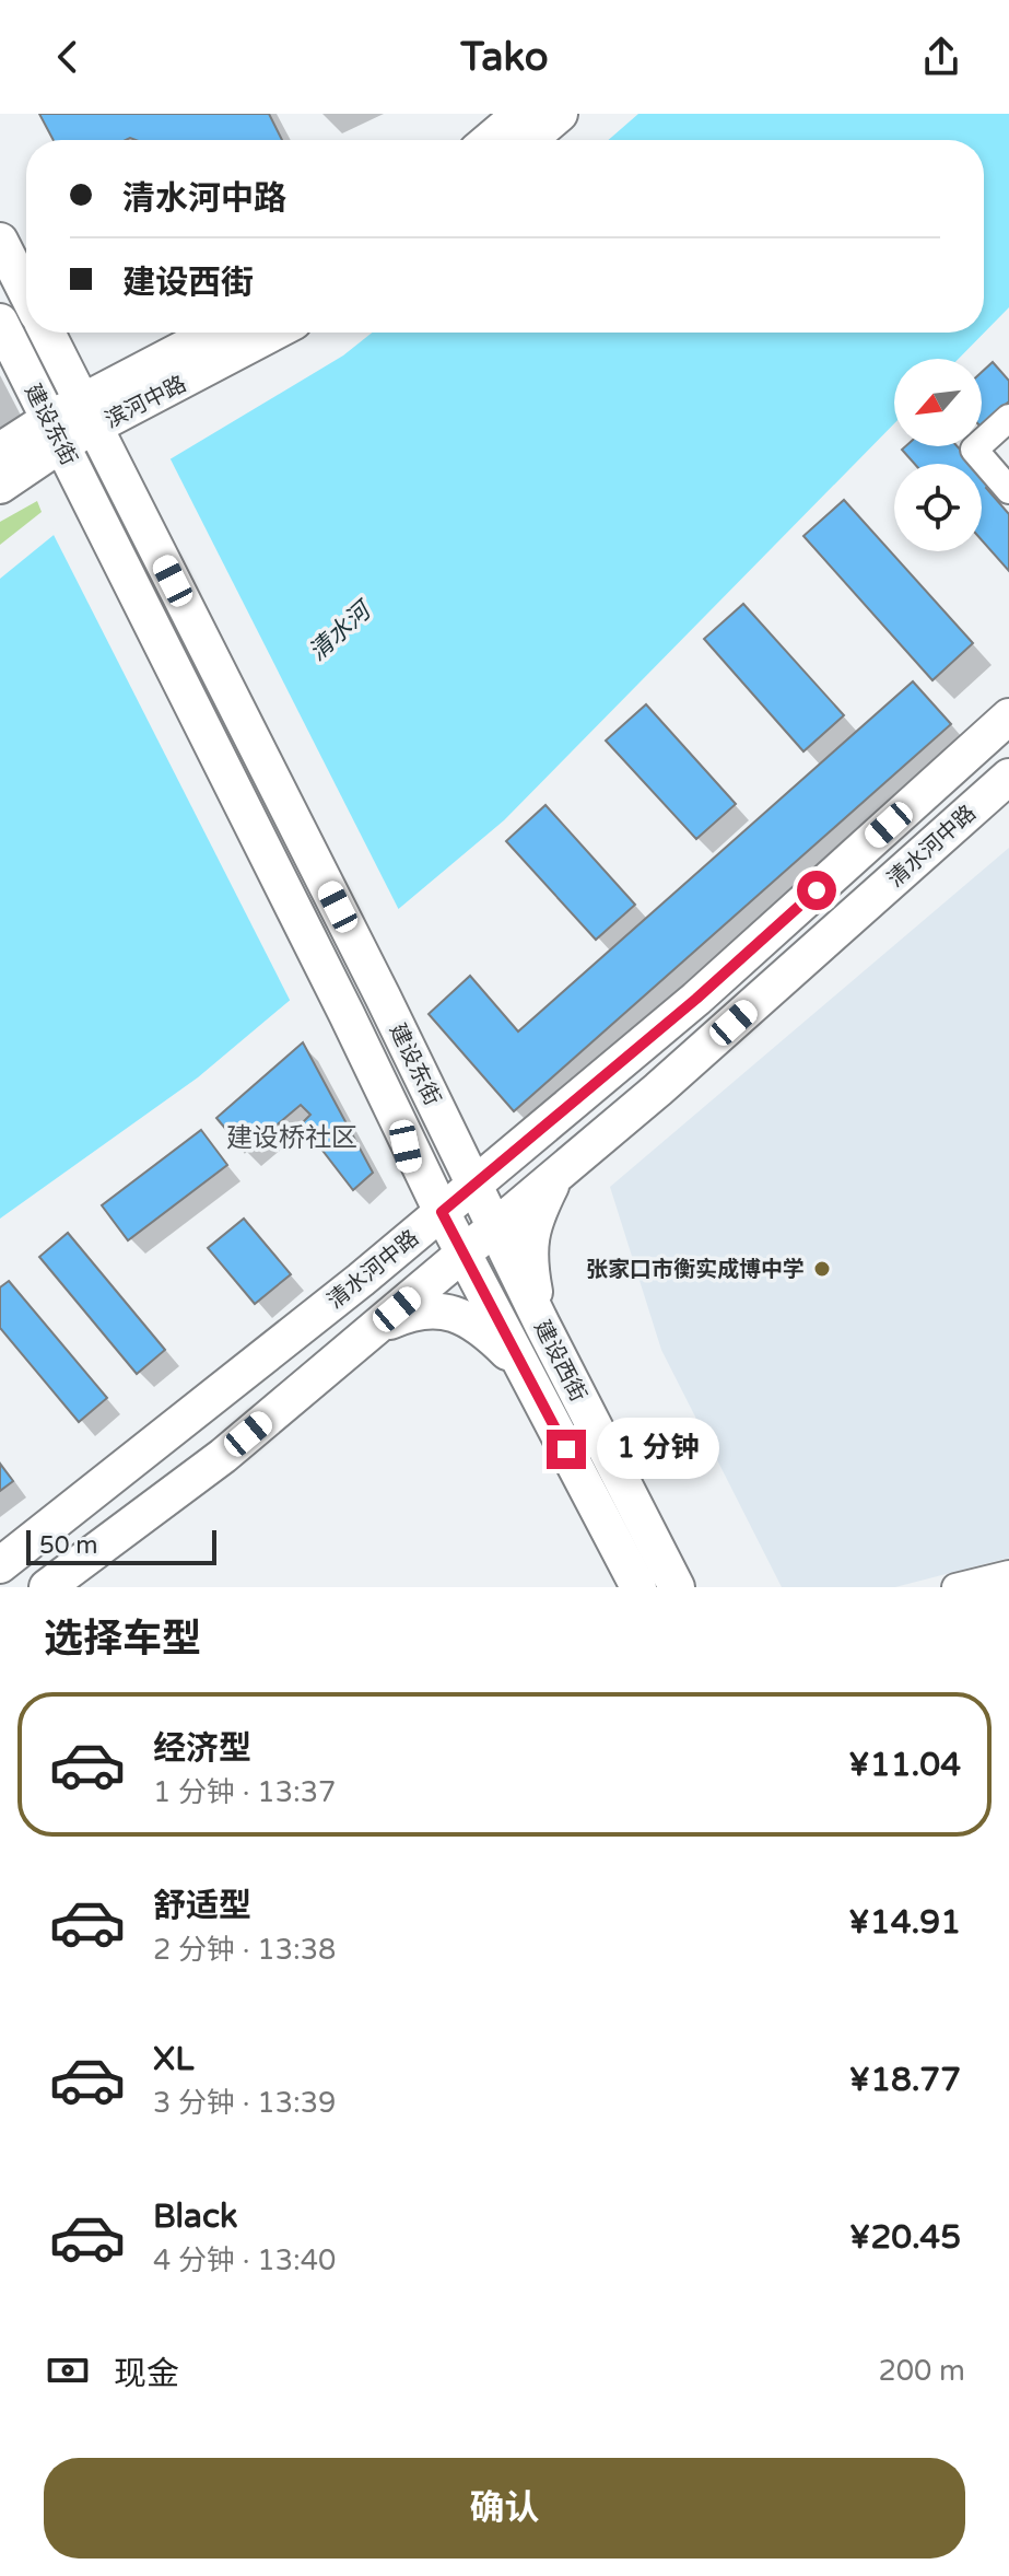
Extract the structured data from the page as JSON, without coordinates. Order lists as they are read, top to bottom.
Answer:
{
  "streets": {
    "main road": [
      "滨河中路",
      "建设东街",
      "清水河中路",
      "建设西街"
    ]
  },
  "crossings": [
    ["滨河中路", "建设东街"],
    ["建设东街", "清水河中路"],
    ["建设东街", "建设西街"],
    ["清水河中路", "建设西街"]
  ],
  "districts": ["建设桥社区"],
  "water": ["清水河"],
  "places": ["张家口市衡实成博中学"],
  "scale_bar": "50 m",
  "north": "bottom left",
  "page": {
    "header": "Tako",
    "banner": ["清水河中路", "建设西街"],
    "bubble": "1 分钟",
    "scale": "50 m",
    "heading": "选择车型",
    "list": [
      {
        "name": "经济型",
        "note": "1 分钟 · 13:37",
        "value": "¥11.04"
      },
      {
        "name": "舒适型",
        "note": "2 分钟 · 13:38",
        "value": "¥14.91"
      },
      {
        "name": "XL",
        "note": "3 分钟 · 13:39",
        "value": "¥18.77"
      },
      {
        "name": "Black",
        "note": "4 分钟 · 13:40",
        "value": "¥20.45"
      }
    ],
    "pay": ["现金", "200 m"],
    "buttons": "确认"
  }
}
